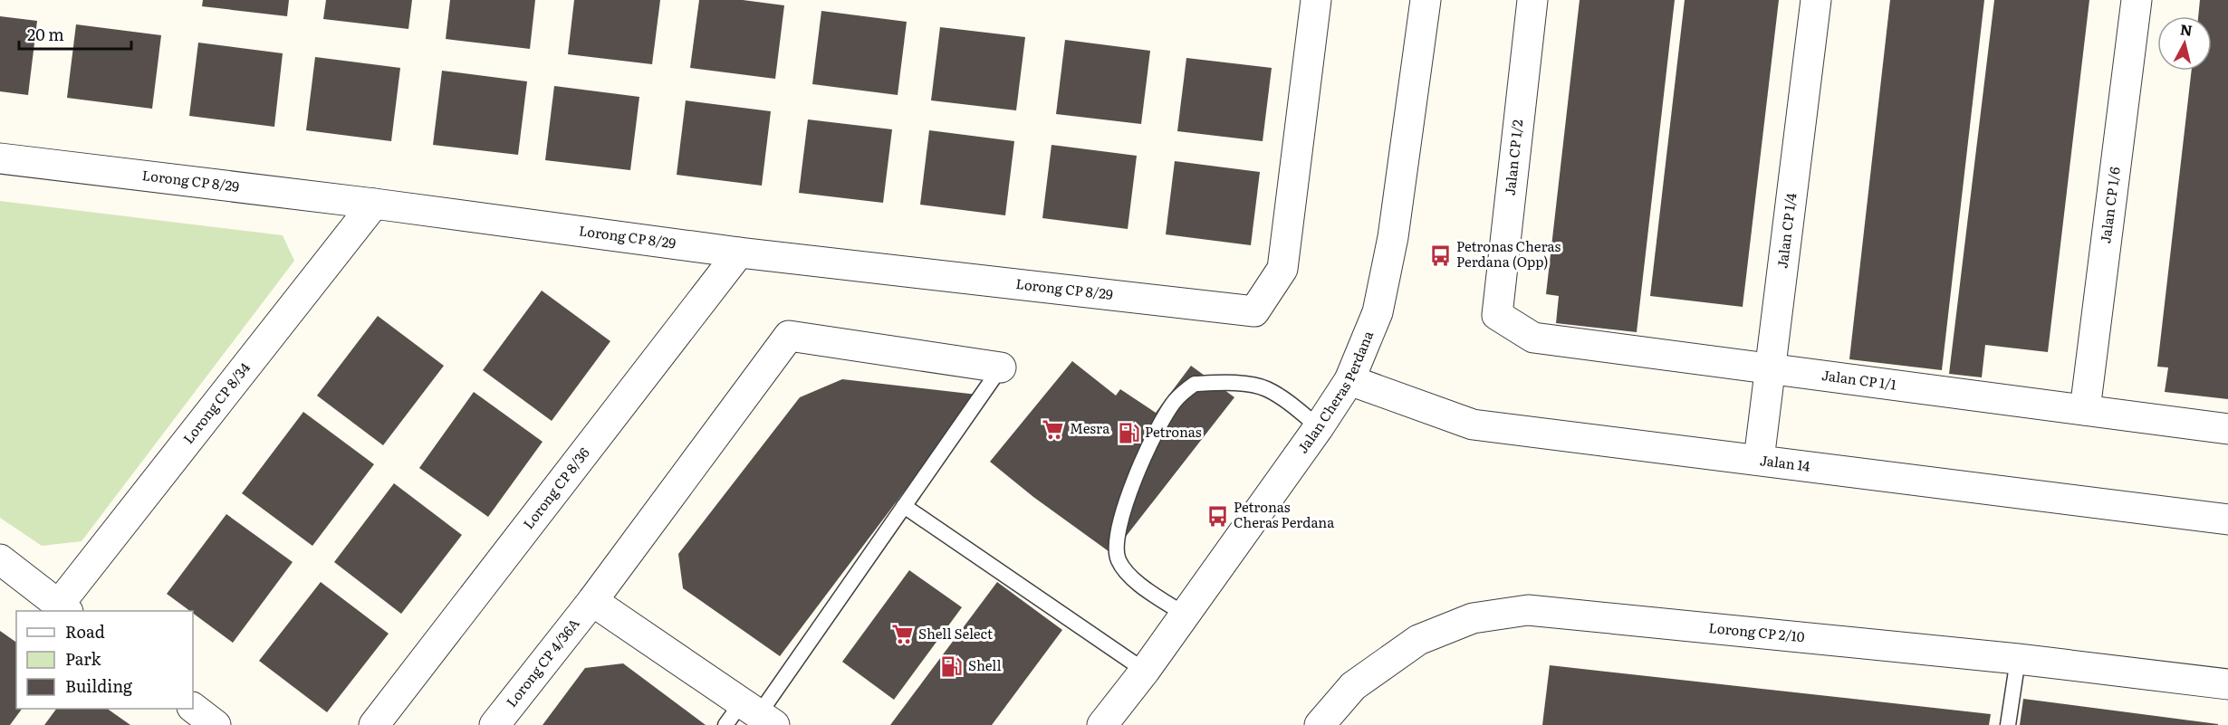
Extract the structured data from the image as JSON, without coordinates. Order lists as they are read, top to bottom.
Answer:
{
  "streets": {
    "street": [
      "Jalan CP 1/2",
      "Lorong CP 8/29",
      "Jalan CP 1/6",
      "Jalan CP 1/4",
      "Jalan CP 1/1",
      "Jalan Cheras Perdana",
      "Lorong CP 8/34",
      "Jalan 14",
      "Lorong CP 8/36",
      "Lorong CP 2/10",
      "Lorong CP 4/36A"
    ]
  },
  "crossings": [
    ["Jalan CP 1/2", "Jalan CP 1/1"],
    ["Lorong CP 8/29", "Lorong CP 8/34"],
    ["Lorong CP 8/29", "Lorong CP 8/36"],
    ["Jalan CP 1/6", "Jalan CP 1/1"],
    ["Jalan CP 1/4", "Jalan CP 1/1"],
    ["Jalan CP 1/4", "Jalan 14"],
    ["Jalan Cheras Perdana", "Jalan 14"]
  ],
  "places": {
    "bus stop": ["Petronas Cheras Perdana (Opp)", "Petronas Cheras Perdana"],
    "supermarket": ["Mesra", "Shell Select"],
    "fuel station": ["Petronas", "Shell"]
  },
  "legend": ["Road", "Park", "Building"],
  "scale_bar": "20 m",
  "north": "top"
}
